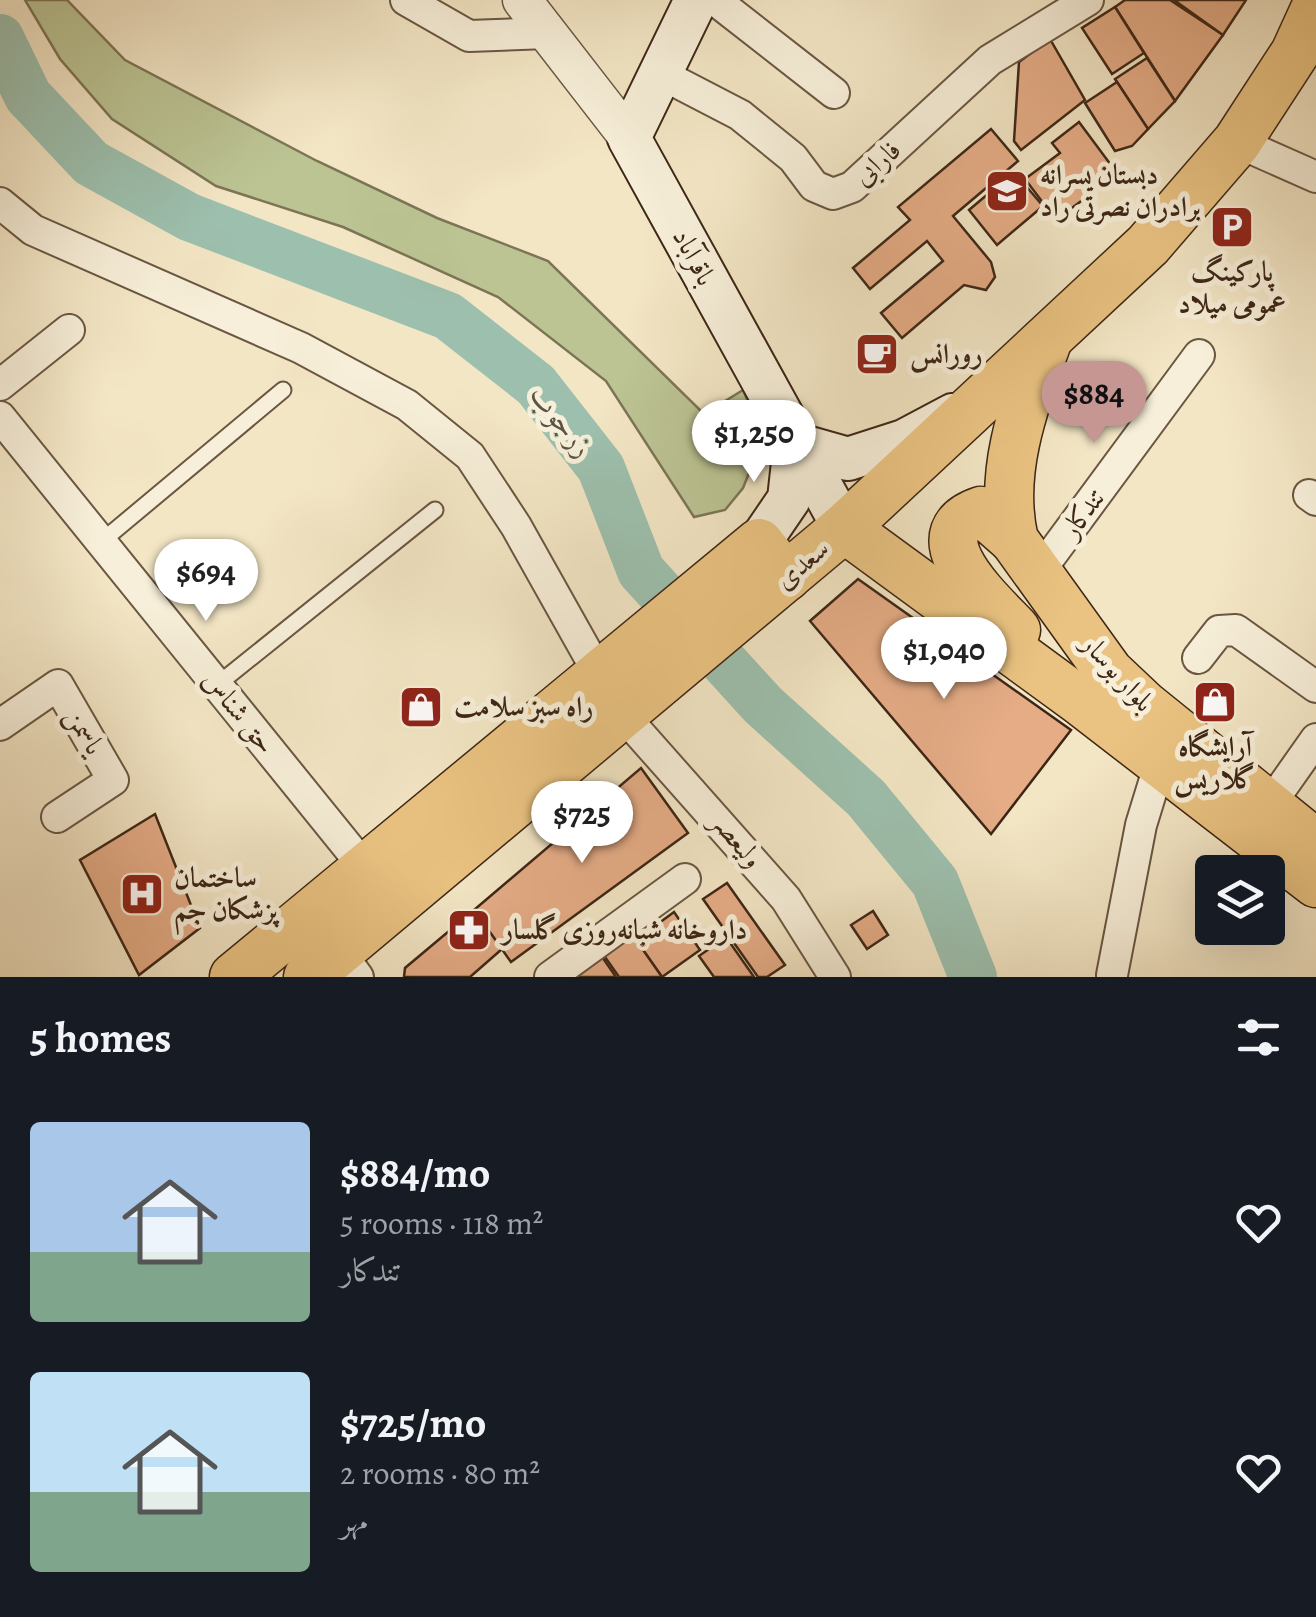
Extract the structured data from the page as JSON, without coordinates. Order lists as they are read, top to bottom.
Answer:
{
  "streets": {
    "main road": ["باقرآباد", "سعدی", "بلوار بوسار"],
    "street": [
      "فارابی",
      "تندکار",
      "حق شناس",
      "یاسمن",
      "ولیعصر"
    ]
  },
  "crossings": [
    ["باقرآباد", "سعدی"],
    ["باقرآباد", "بلوار بوسار"],
    ["تندکار", "بلوار بوسار"],
    ["سعدی", "بلوار بوسار"],
    ["سعدی", "حق شناس"],
    ["سعدی", "ولیعصر"]
  ],
  "water": ["زرجوب"],
  "places": {
    "school or university": ["دبستان پسرانه برادران نصرتی راد"],
    "parking": ["پارکینگ عمومی میلاد"],
    "cafe": ["رورانس"],
    "shop": ["آرایشگاه گلاریس", "راه سبز سلامت"],
    "hospital": ["ساختمان پزشکان جم"],
    "pharmacy": ["داروخانه شبانه‌روزی گلسار"]
  },
  "page": {
    "price": [
      "$884",
      "$1,250",
      "$694",
      "$1,040",
      "$725"
    ],
    "heading": "5 homes",
    "list": [
      {
        "name": "$884/mo",
        "note": "5 rooms · 118 m² · تندکار"
      },
      {
        "name": "$725/mo",
        "note": "2 rooms · 80 m² · مهر"
      }
    ]
  }
}
